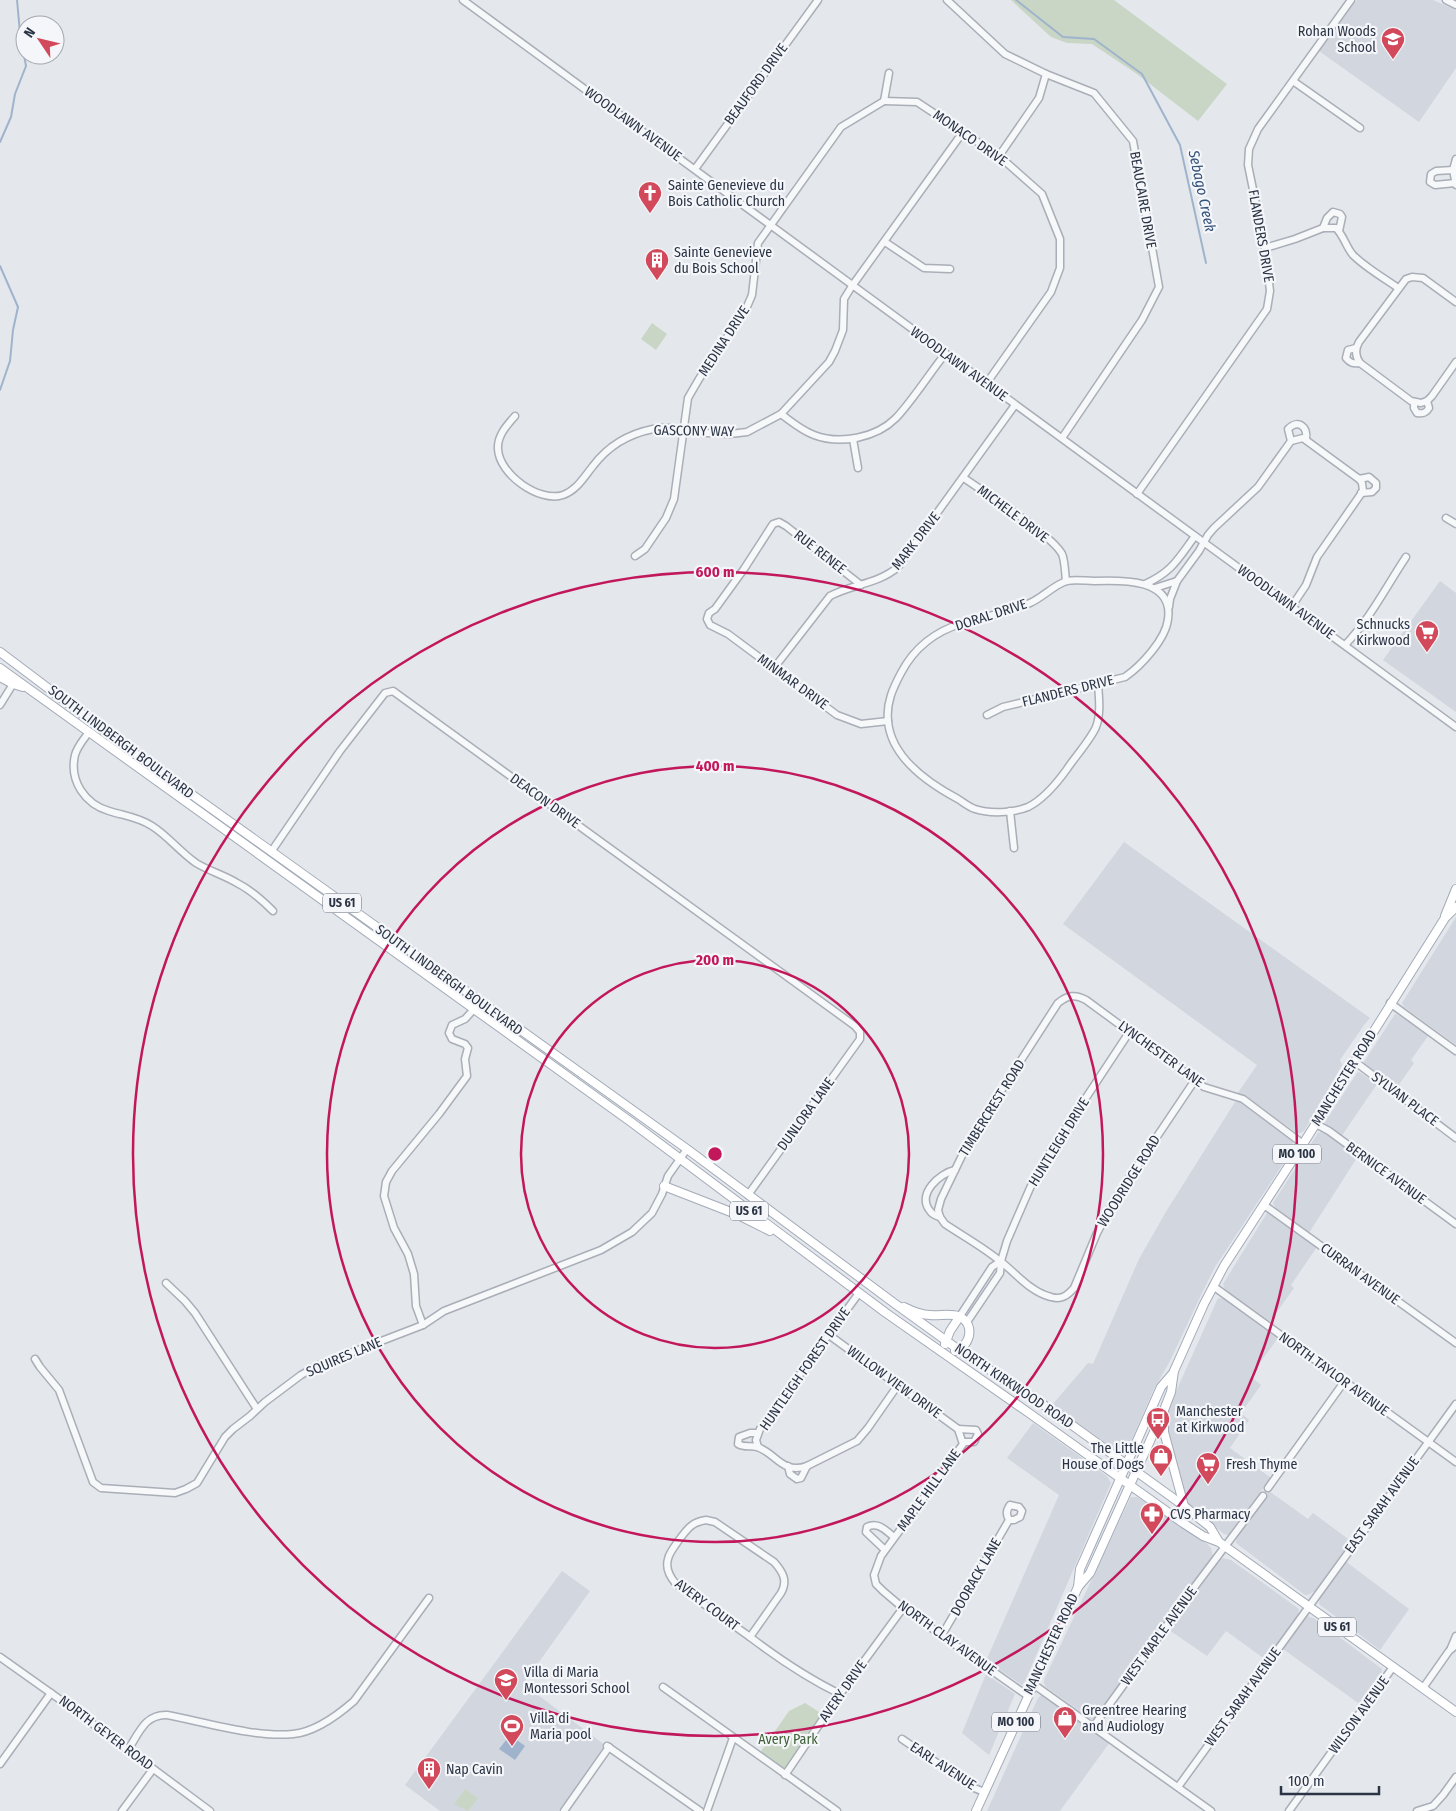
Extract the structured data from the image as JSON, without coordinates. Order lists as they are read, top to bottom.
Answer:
{
  "streets": {
    "main road": [
      "SOUTH LINDBERGH BOULEVARD",
      "US 61",
      "MANCHESTER ROAD",
      "MO 100",
      "NORTH KIRKWOOD ROAD"
    ],
    "street": [
      "BEAUFORD DRIVE",
      "WOODLAWN AVENUE",
      "MONACO DRIVE",
      "BEAUCAIRE DRIVE",
      "FLANDERS DRIVE",
      "MEDINA DRIVE",
      "GASCONY WAY",
      "MICHELE DRIVE",
      "MARK DRIVE",
      "RUE RENEE",
      "DORAL DRIVE",
      "MINMAR DRIVE",
      "DEACON DRIVE",
      "LYNCHESTER LANE",
      "SYLVAN PLACE",
      "TIMBERCREST ROAD",
      "DUNLORA LANE",
      "HUNTLEIGH DRIVE",
      "BERNICE AVENUE",
      "WOODRIDGE ROAD",
      "CURRAN AVENUE",
      "SQUIRES LANE",
      "HUNTLEIGH FOREST DRIVE",
      "NORTH TAYLOR AVENUE",
      "WILLOW VIEW DRIVE",
      "MAPLE HILL LANE",
      "EAST SARAH AVENUE",
      "DOORACK LANE",
      "AVERY COURT",
      "WEST MAPLE AVENUE",
      "NORTH CLAY AVENUE",
      "AVERY DRIVE",
      "WEST SARAH AVENUE",
      "WILSON AVENUE",
      "NORTH GEYER ROAD",
      "EARL AVENUE"
    ]
  },
  "crossings": [
    ["BEAUFORD DRIVE", "WOODLAWN AVENUE"],
    ["WOODLAWN AVENUE", "MONACO DRIVE"],
    ["WOODLAWN AVENUE", "BEAUCAIRE DRIVE"],
    ["WOODLAWN AVENUE", "FLANDERS DRIVE"],
    ["WOODLAWN AVENUE", "MEDINA DRIVE"],
    ["WOODLAWN AVENUE", "GASCONY WAY"],
    ["WOODLAWN AVENUE", "MARK DRIVE"],
    ["MONACO DRIVE", "MEDINA DRIVE"],
    ["MONACO DRIVE", "GASCONY WAY"],
    ["MEDINA DRIVE", "GASCONY WAY"],
    ["MICHELE DRIVE", "MARK DRIVE"],
    ["MICHELE DRIVE", "DORAL DRIVE"],
    ["MARK DRIVE", "RUE RENEE"],
    ["MARK DRIVE", "MINMAR DRIVE"],
    ["RUE RENEE", "MINMAR DRIVE"],
    ["DORAL DRIVE", "MINMAR DRIVE"],
    ["SOUTH LINDBERGH BOULEVARD", "DEACON DRIVE"],
    ["SOUTH LINDBERGH BOULEVARD", "DUNLORA LANE"],
    ["SOUTH LINDBERGH BOULEVARD", "SQUIRES LANE"],
    ["SOUTH LINDBERGH BOULEVARD", "NORTH KIRKWOOD ROAD"],
    ["DEACON DRIVE", "DUNLORA LANE"],
    ["LYNCHESTER LANE", "MANCHESTER ROAD"],
    ["LYNCHESTER LANE", "TIMBERCREST ROAD"],
    ["LYNCHESTER LANE", "HUNTLEIGH DRIVE"],
    ["LYNCHESTER LANE", "WOODRIDGE ROAD"],
    ["MANCHESTER ROAD", "SYLVAN PLACE"],
    ["MANCHESTER ROAD", "BERNICE AVENUE"],
    ["MANCHESTER ROAD", "CURRAN AVENUE"],
    ["MANCHESTER ROAD", "NORTH TAYLOR AVENUE"],
    ["MANCHESTER ROAD", "NORTH KIRKWOOD ROAD"],
    ["MANCHESTER ROAD", "NORTH CLAY AVENUE"],
    ["MANCHESTER ROAD", "EARL AVENUE"],
    ["HUNTLEIGH DRIVE", "WOODRIDGE ROAD"],
    ["HUNTLEIGH FOREST DRIVE", "WILLOW VIEW DRIVE"],
    ["HUNTLEIGH FOREST DRIVE", "NORTH KIRKWOOD ROAD"],
    ["NORTH TAYLOR AVENUE", "EAST SARAH AVENUE"],
    ["WILLOW VIEW DRIVE", "MAPLE HILL LANE"],
    ["NORTH KIRKWOOD ROAD", "EAST SARAH AVENUE"],
    ["NORTH KIRKWOOD ROAD", "WEST MAPLE AVENUE"],
    ["NORTH KIRKWOOD ROAD", "WEST SARAH AVENUE"],
    ["NORTH KIRKWOOD ROAD", "WILSON AVENUE"],
    ["MAPLE HILL LANE", "NORTH CLAY AVENUE"],
    ["EAST SARAH AVENUE", "WEST SARAH AVENUE"],
    ["DOORACK LANE", "NORTH CLAY AVENUE"],
    ["AVERY COURT", "AVERY DRIVE"],
    ["NORTH CLAY AVENUE", "AVERY DRIVE"]
  ],
  "water": ["Sebago Creek"],
  "parks": ["Avery Park"],
  "places": {
    "school or university": ["Rohan Woods School", "Villa di Maria Montessori School"],
    "church": ["Sainte Genevieve du Bois Catholic Church"],
    "building": ["Sainte Genevieve du Bois School", "Nap Cavin"],
    "supermarket": ["Schnucks Kirkwood", "Fresh Thyme"],
    "bus stop": ["Manchester at Kirkwood"],
    "shop": ["The Little House of Dogs", "Greentree Hearing and Audiology"],
    "pharmacy": ["CVS Pharmacy"],
    "sports": ["Villa di Maria pool"]
  },
  "scale_bar": "100 m",
  "north": "top left",
  "rings": ["600 m", "400 m", "200 m"]
}
